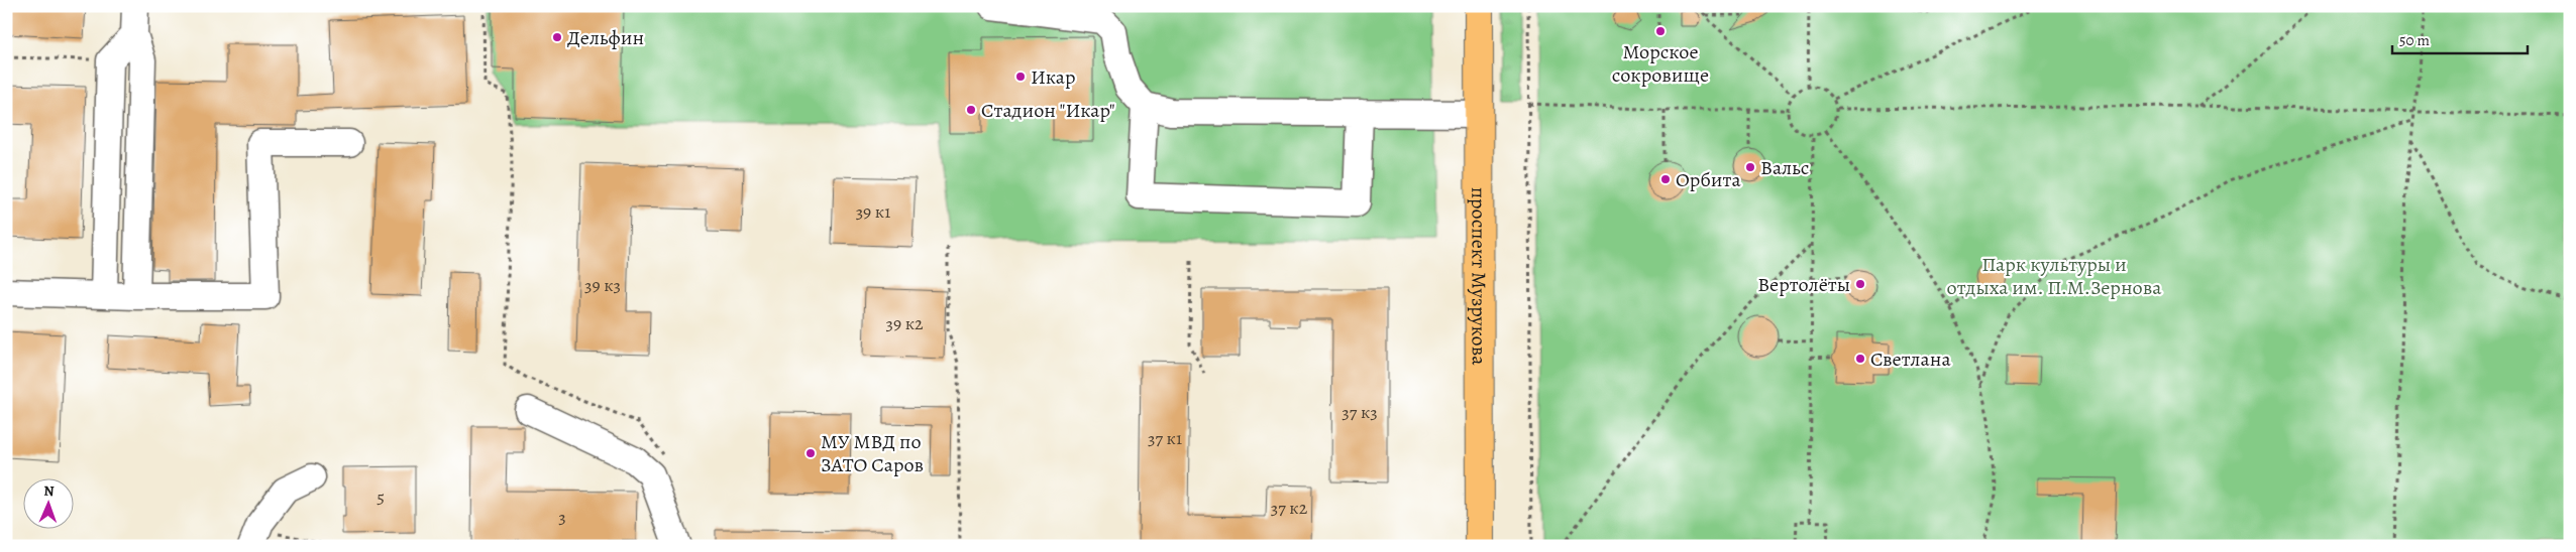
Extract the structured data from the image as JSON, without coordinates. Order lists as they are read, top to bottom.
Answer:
{
  "streets": {
    "main road": ["проспект Музрукова"]
  },
  "parks": ["Парк культуры и отдыха им. П.М.Зернова"],
  "places": [
    "Морское сокровище",
    "Дельфин",
    "Икар",
    "Стадион \"Икар\"",
    "Вальс",
    "Орбита",
    "Вертолёты",
    "Светлана",
    "МУ МВД по ЗАТО Саров"
  ],
  "house_numbers": [
    "39 к1",
    "39 к3",
    "39 к2",
    "37 к3",
    "37 к1",
    "5",
    "37 к2",
    "3"
  ],
  "scale_bar": "50 m",
  "north": "top"
}
